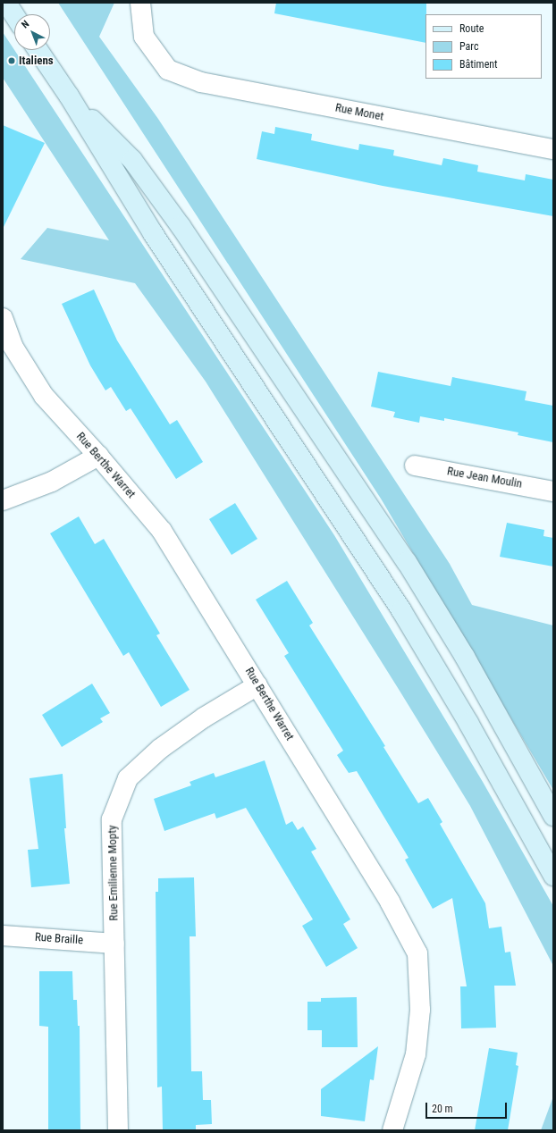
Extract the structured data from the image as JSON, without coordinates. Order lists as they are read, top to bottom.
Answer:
{
  "streets": {
    "street": [
      "Rue Monet",
      "Rue Berthe Warret",
      "Rue Jean Moulin",
      "Rue Emilienne Mopty",
      "Rue Braille"
    ]
  },
  "crossings": [
    ["Rue Berthe Warret", "Rue Emilienne Mopty"],
    ["Rue Emilienne Mopty", "Rue Braille"]
  ],
  "places": ["Italiens"],
  "legend": ["Route", "Parc", "Bâtiment"],
  "scale_bar": "20 m",
  "north": "top left"
}
